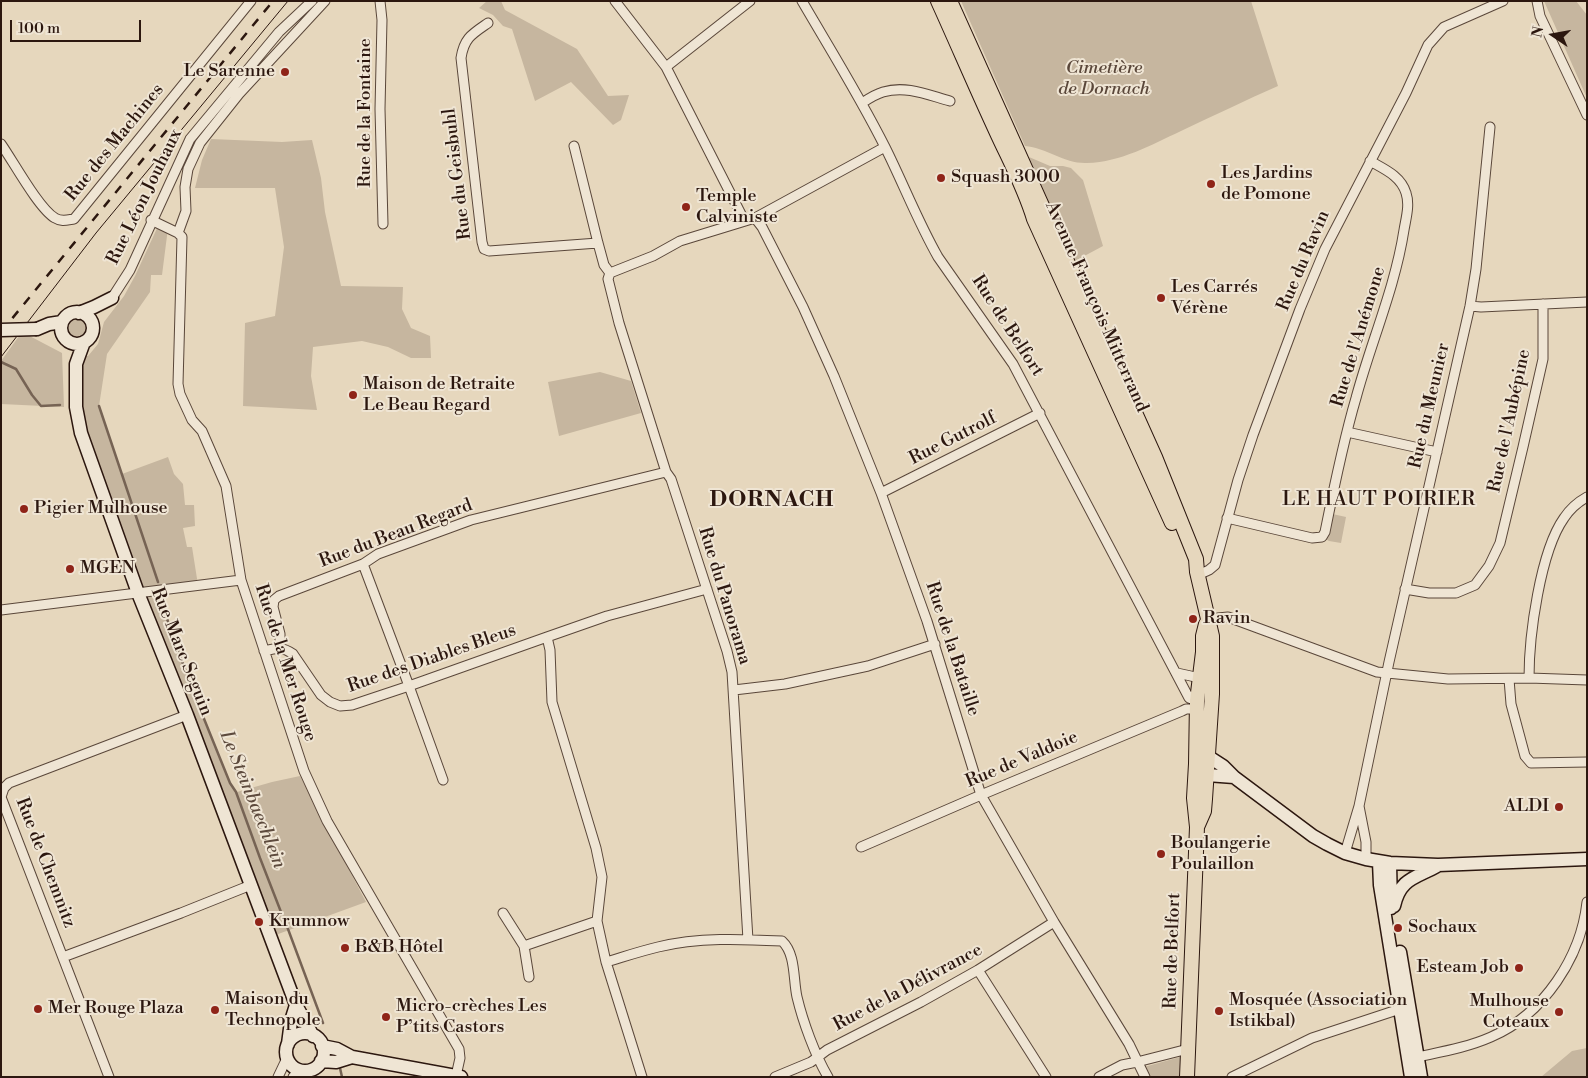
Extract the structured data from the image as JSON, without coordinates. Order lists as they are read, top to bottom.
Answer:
{
  "streets": {
    "main road": ["Avenue François Mitterrand", "Rue de Belfort"],
    "street": [
      "Rue de la Fontaine",
      "Rue des Machines",
      "Rue du Geisbuhl",
      "Rue Léon Jouhaux",
      "Rue du Ravin",
      "Rue de l'Anémone",
      "Rue du Meunier",
      "Rue de l'Aubépine",
      "Rue Gutrolf",
      "Rue du Beau Regard",
      "Rue du Panorama",
      "Rue de la Bataille",
      "Rue Marc Seguin",
      "Rue des Diables Bleus",
      "Rue de la Mer Rouge",
      "Rue de Valdoie",
      "Rue de Chemnitz",
      "Rue de la Délivrance"
    ]
  },
  "crossings": [
    ["Rue du Geisbuhl", "Rue du Panorama"],
    ["Rue Léon Jouhaux", "Rue Marc Seguin"],
    ["Rue du Ravin", "Avenue François Mitterrand"],
    ["Rue du Ravin", "Rue de l'Anémone"],
    ["Avenue François Mitterrand", "Rue de Belfort"],
    ["Rue de Belfort", "Rue Gutrolf"],
    ["Rue de Belfort", "Rue de Valdoie"],
    ["Rue du Meunier", "Rue de l'Aubépine"],
    ["Rue Gutrolf", "Rue de la Bataille"],
    ["Rue du Beau Regard", "Rue du Panorama"],
    ["Rue du Beau Regard", "Rue des Diables Bleus"],
    ["Rue du Panorama", "Rue des Diables Bleus"],
    ["Rue de la Bataille", "Rue de Valdoie"],
    ["Rue de la Bataille", "Rue de la Délivrance"],
    ["Rue Marc Seguin", "Rue de Chemnitz"]
  ],
  "districts": ["LE HAUT POIRIER", "DORNACH"],
  "water": ["Le Steinbaechlein"],
  "parks": ["Cimetière de Dornach"],
  "places": [
    "Le Sarenne",
    "Squash 3000",
    "Les Jardins de Pomone",
    "Temple Calviniste",
    "Les Carrés Vérène",
    "Maison de Retraite Le Beau Regard",
    "Pigier Mulhouse",
    "MGEN",
    "Ravin",
    "ALDI",
    "Boulangerie Poulaillon",
    "Krumnow",
    "Sochaux",
    "B&B Hôtel",
    "Esteam Job",
    "Mer Rouge Plaza",
    "Maison du Technopole",
    "Mosquée (Association Istikbal)",
    "Mulhouse Coteaux",
    "Micro-crèches Les P’tits Castors"
  ],
  "scale_bar": "100 m",
  "north": "left"
}
